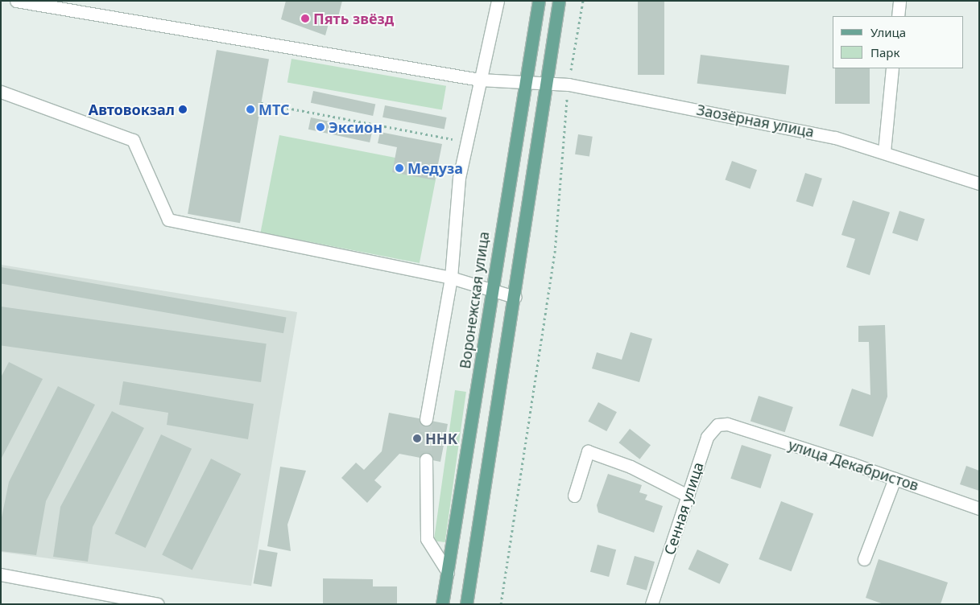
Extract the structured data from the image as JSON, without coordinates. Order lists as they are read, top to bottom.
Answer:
{
  "streets": {
    "main road": ["Воронежская улица"],
    "street": ["Заозёрная улица", "улица Декабристов", "Сенная улица"]
  },
  "crossings": [
    ["Заозёрная улица", "Воронежская улица"],
    ["улица Декабристов", "Сенная улица"]
  ],
  "places": [
    "Пять звёзд",
    "Автовокзал",
    "МТС",
    "Эксион",
    "Медуза",
    "ННК"
  ],
  "legend": ["Улица", "Парк"]
}
